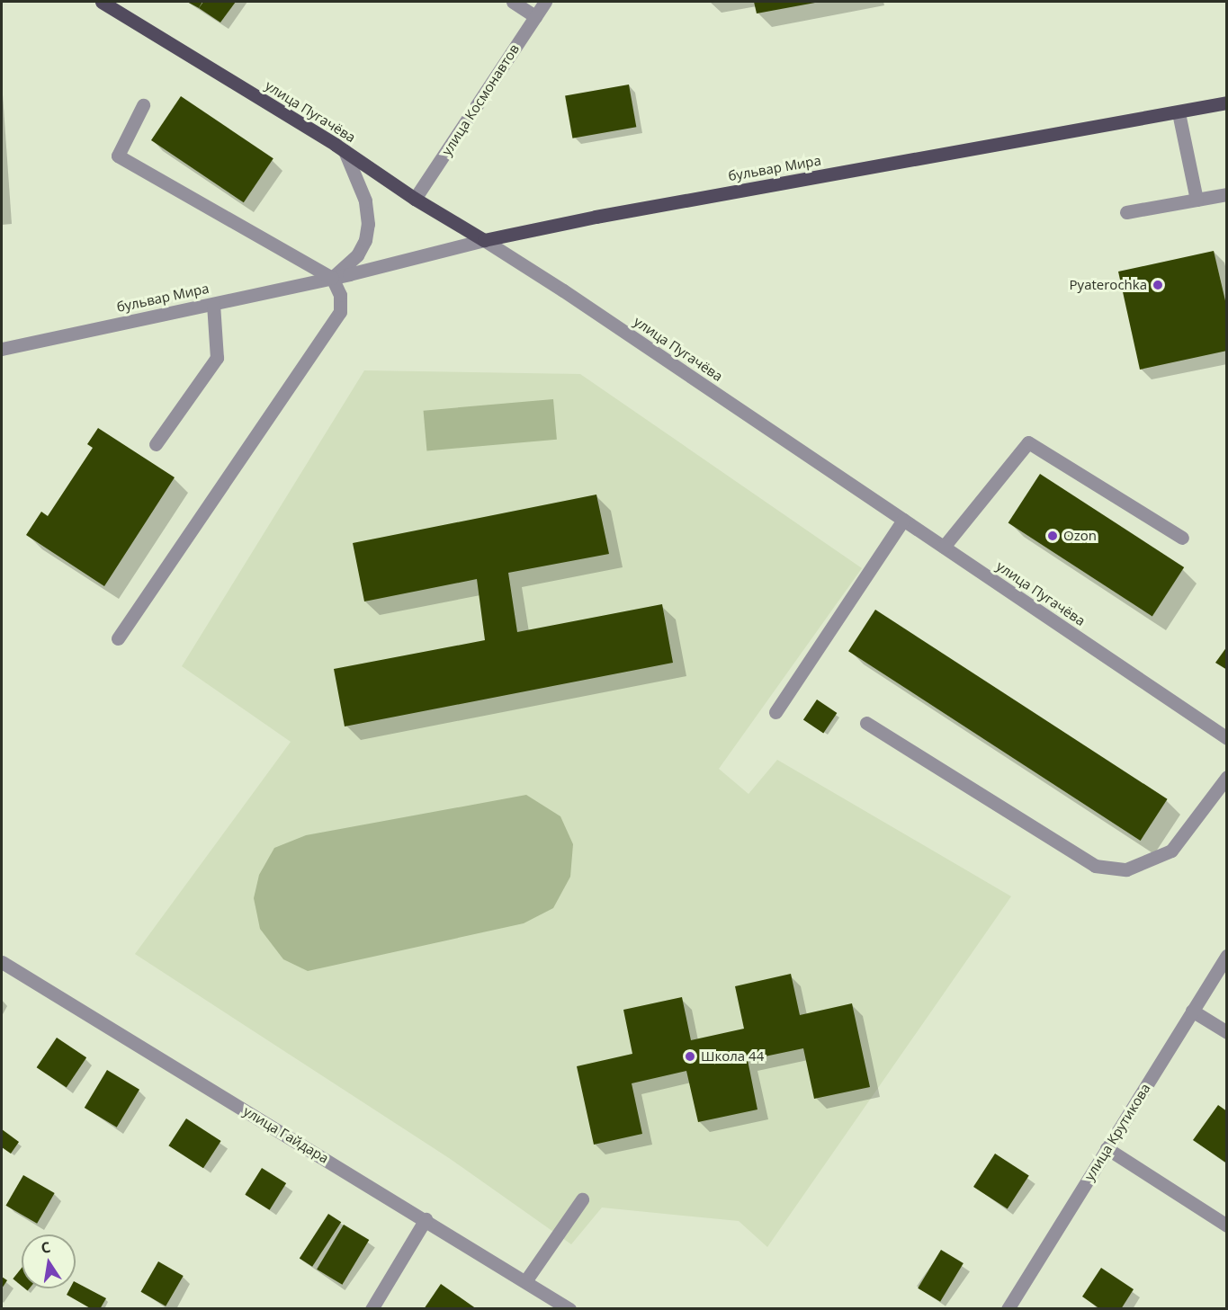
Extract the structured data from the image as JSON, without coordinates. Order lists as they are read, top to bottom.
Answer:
{
  "streets": {
    "main road": ["улица Пугачёва", "бульвар Мира"],
    "street": ["улица Космонавтов", "улица Крутикова", "улица Гайдара"]
  },
  "crossings": [
    ["улица Космонавтов", "улица Пугачёва"],
    ["улица Пугачёва", "бульвар Мира"]
  ],
  "places": ["Pyaterochka", "Ozon", "Школа 44"],
  "north": "top"
}
